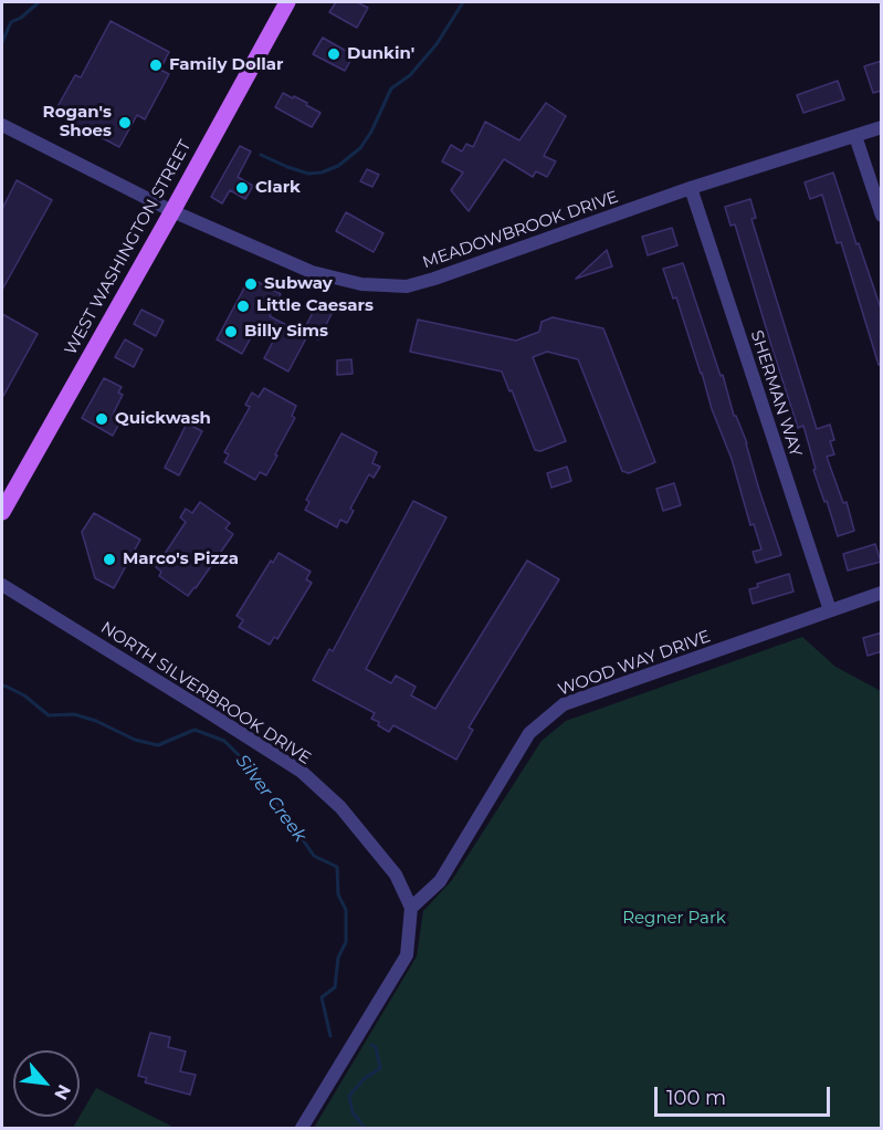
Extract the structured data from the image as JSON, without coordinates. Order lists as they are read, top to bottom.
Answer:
{
  "streets": {
    "main road": ["WEST WASHINGTON STREET"],
    "street": [
      "MEADOWBROOK DRIVE",
      "SHERMAN WAY",
      "WOOD WAY DRIVE",
      "NORTH SILVERBROOK DRIVE"
    ]
  },
  "crossings": [
    ["MEADOWBROOK DRIVE", "WEST WASHINGTON STREET"],
    ["MEADOWBROOK DRIVE", "SHERMAN WAY"],
    ["SHERMAN WAY", "WOOD WAY DRIVE"],
    ["WOOD WAY DRIVE", "NORTH SILVERBROOK DRIVE"]
  ],
  "water": ["Silver Creek"],
  "parks": ["Regner Park"],
  "places": [
    "Dunkin'",
    "Family Dollar",
    "Rogan's Shoes",
    "Clark",
    "Subway",
    "Little Caesars",
    "Billy Sims",
    "Quickwash",
    "Marco's Pizza"
  ],
  "scale_bar": "100 m",
  "north": "bottom right"
}
